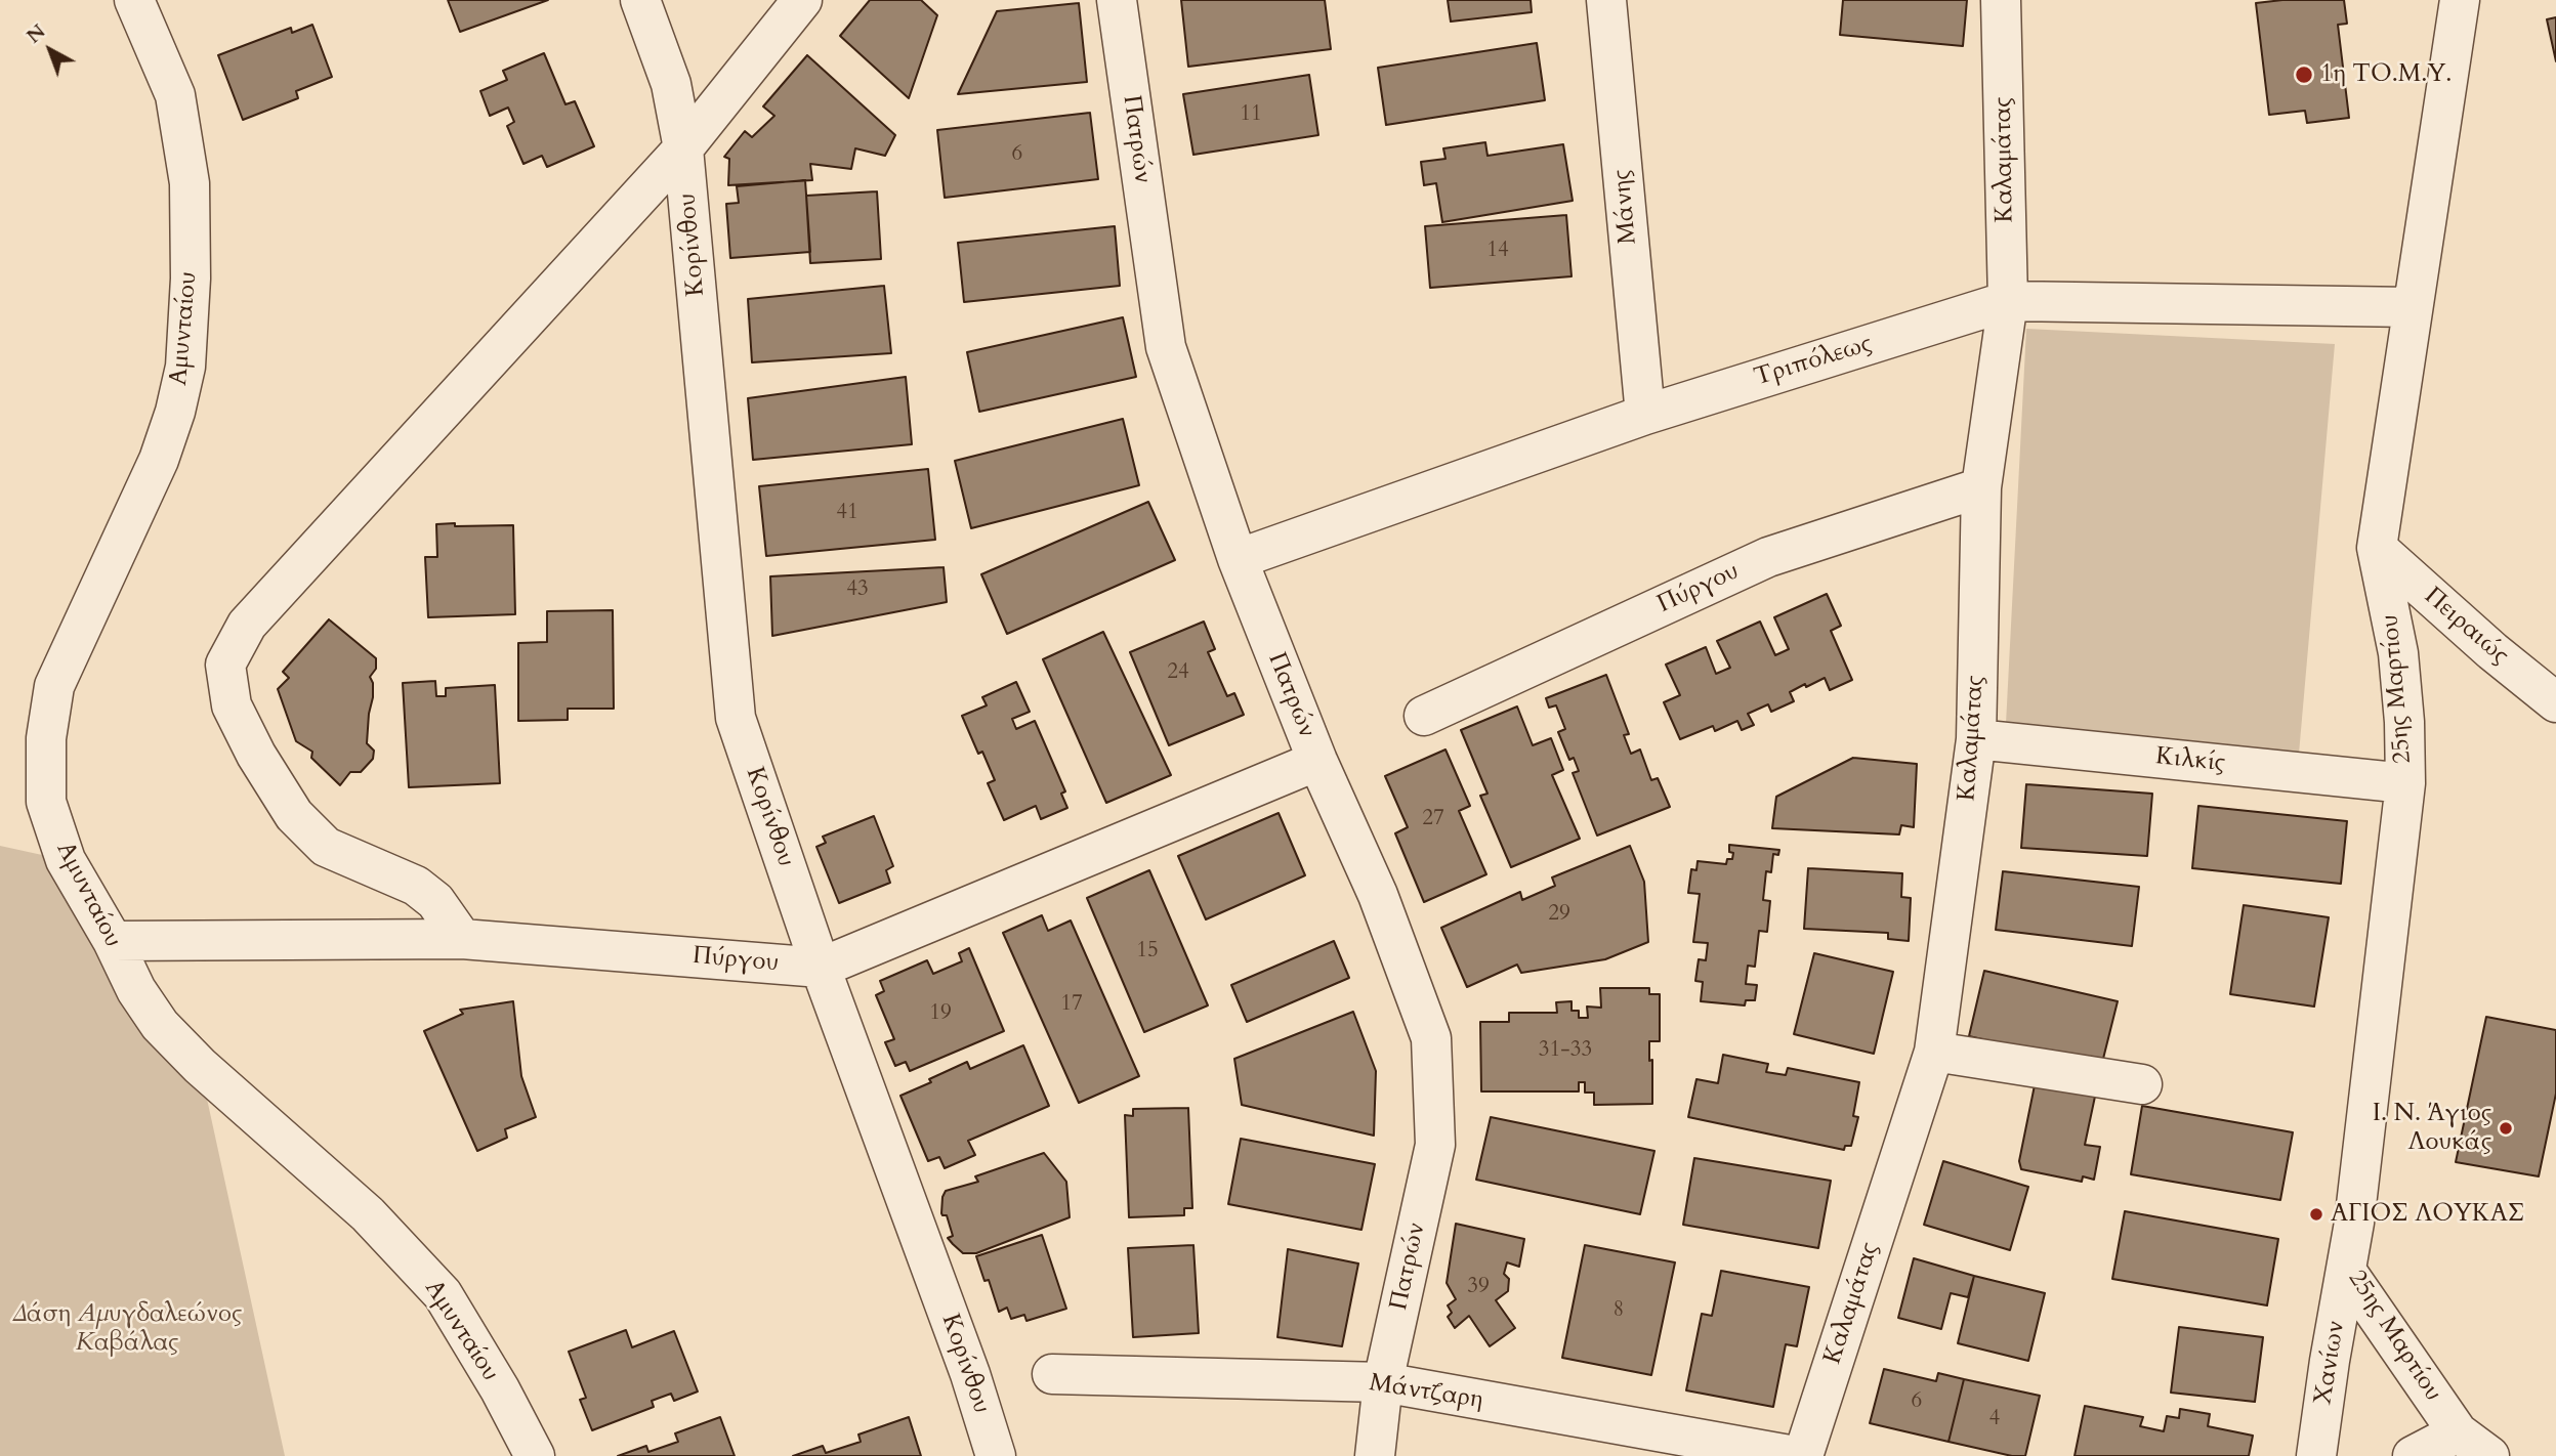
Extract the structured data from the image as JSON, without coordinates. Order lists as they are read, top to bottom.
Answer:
{
  "streets": {
    "street": [
      "Πατρών",
      "Καλαμάτας",
      "Μάνης",
      "Κορίνθου",
      "Αμυνταίου",
      "Τριπόλεως",
      "Πύργου",
      "Πειραιώς",
      "25ης Μαρτίου",
      "Κιλκίς",
      "Χανίων",
      "Μάντζαρη"
    ]
  },
  "crossings": [
    ["Πατρών", "Τριπόλεως"],
    ["Πατρών", "Πύργου"],
    ["Πατρών", "Μάντζαρη"],
    ["Καλαμάτας", "Τριπόλεως"],
    ["Καλαμάτας", "Πύργου"],
    ["Καλαμάτας", "Κιλκίς"],
    ["Μάνης", "Τριπόλεως"],
    ["Κορίνθου", "Πύργου"],
    ["Αμυνταίου", "Πύργου"],
    ["Τριπόλεως", "25ης Μαρτίου"],
    ["Πειραιώς", "25ης Μαρτίου"],
    ["25ης Μαρτίου", "Κιλκίς"],
    ["25ης Μαρτίου", "Χανίων"]
  ],
  "parks": ["Δάση Αμυγδαλεώνος Καβάλας"],
  "places": ["1η ΤΟ.Μ.Υ.", "Ι. Ν. Άγιος Λουκάς", "ΑΓΙΟΣ ΛΟΥΚΑΣ"],
  "house_numbers": [
    "11",
    "6",
    "14",
    "41",
    "43",
    "24",
    "27",
    "29",
    "15",
    "17",
    "19",
    "31-33",
    "39",
    "8",
    "6",
    "4"
  ],
  "north": "top left"
}
